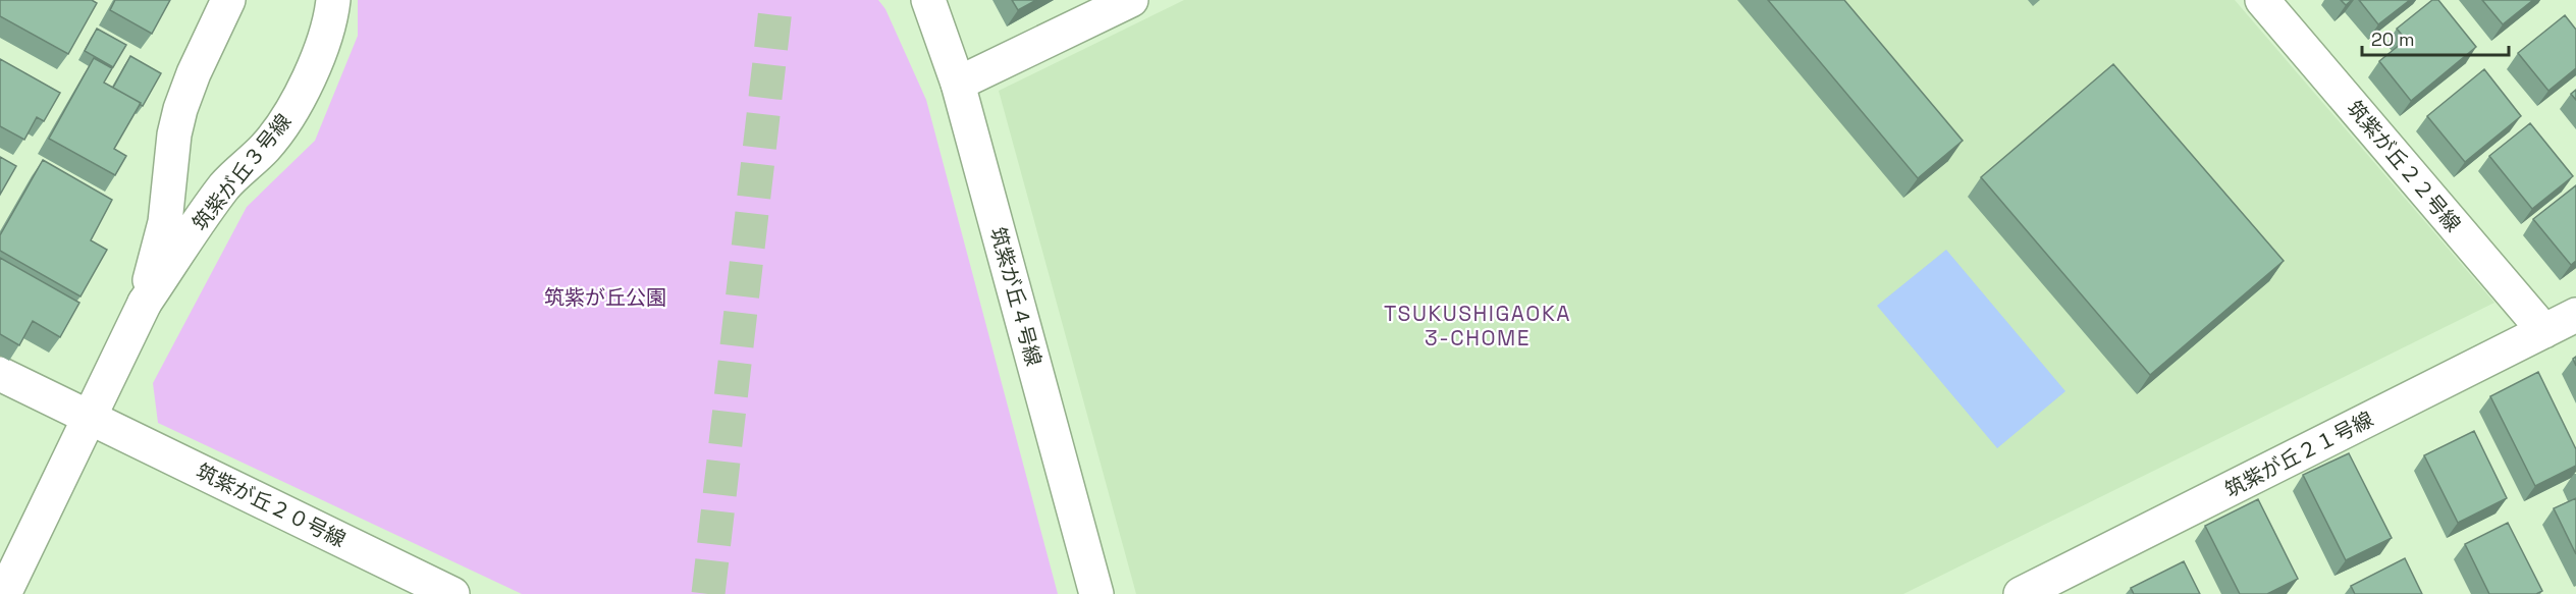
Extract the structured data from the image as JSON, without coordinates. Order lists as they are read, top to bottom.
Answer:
{
  "streets": {
    "street": [
      "筑紫が丘２２号線",
      "筑紫が丘３号線",
      "筑紫が丘４号線",
      "筑紫が丘２１号線",
      "筑紫が丘２０号線"
    ]
  },
  "crossings": [
    ["筑紫が丘２２号線", "筑紫が丘２１号線"],
    ["筑紫が丘３号線", "筑紫が丘２０号線"]
  ],
  "districts": ["TSUKUSHIGAOKA 3-CHOME"],
  "parks": ["筑紫が丘公園"],
  "scale_bar": "20 m"
}
